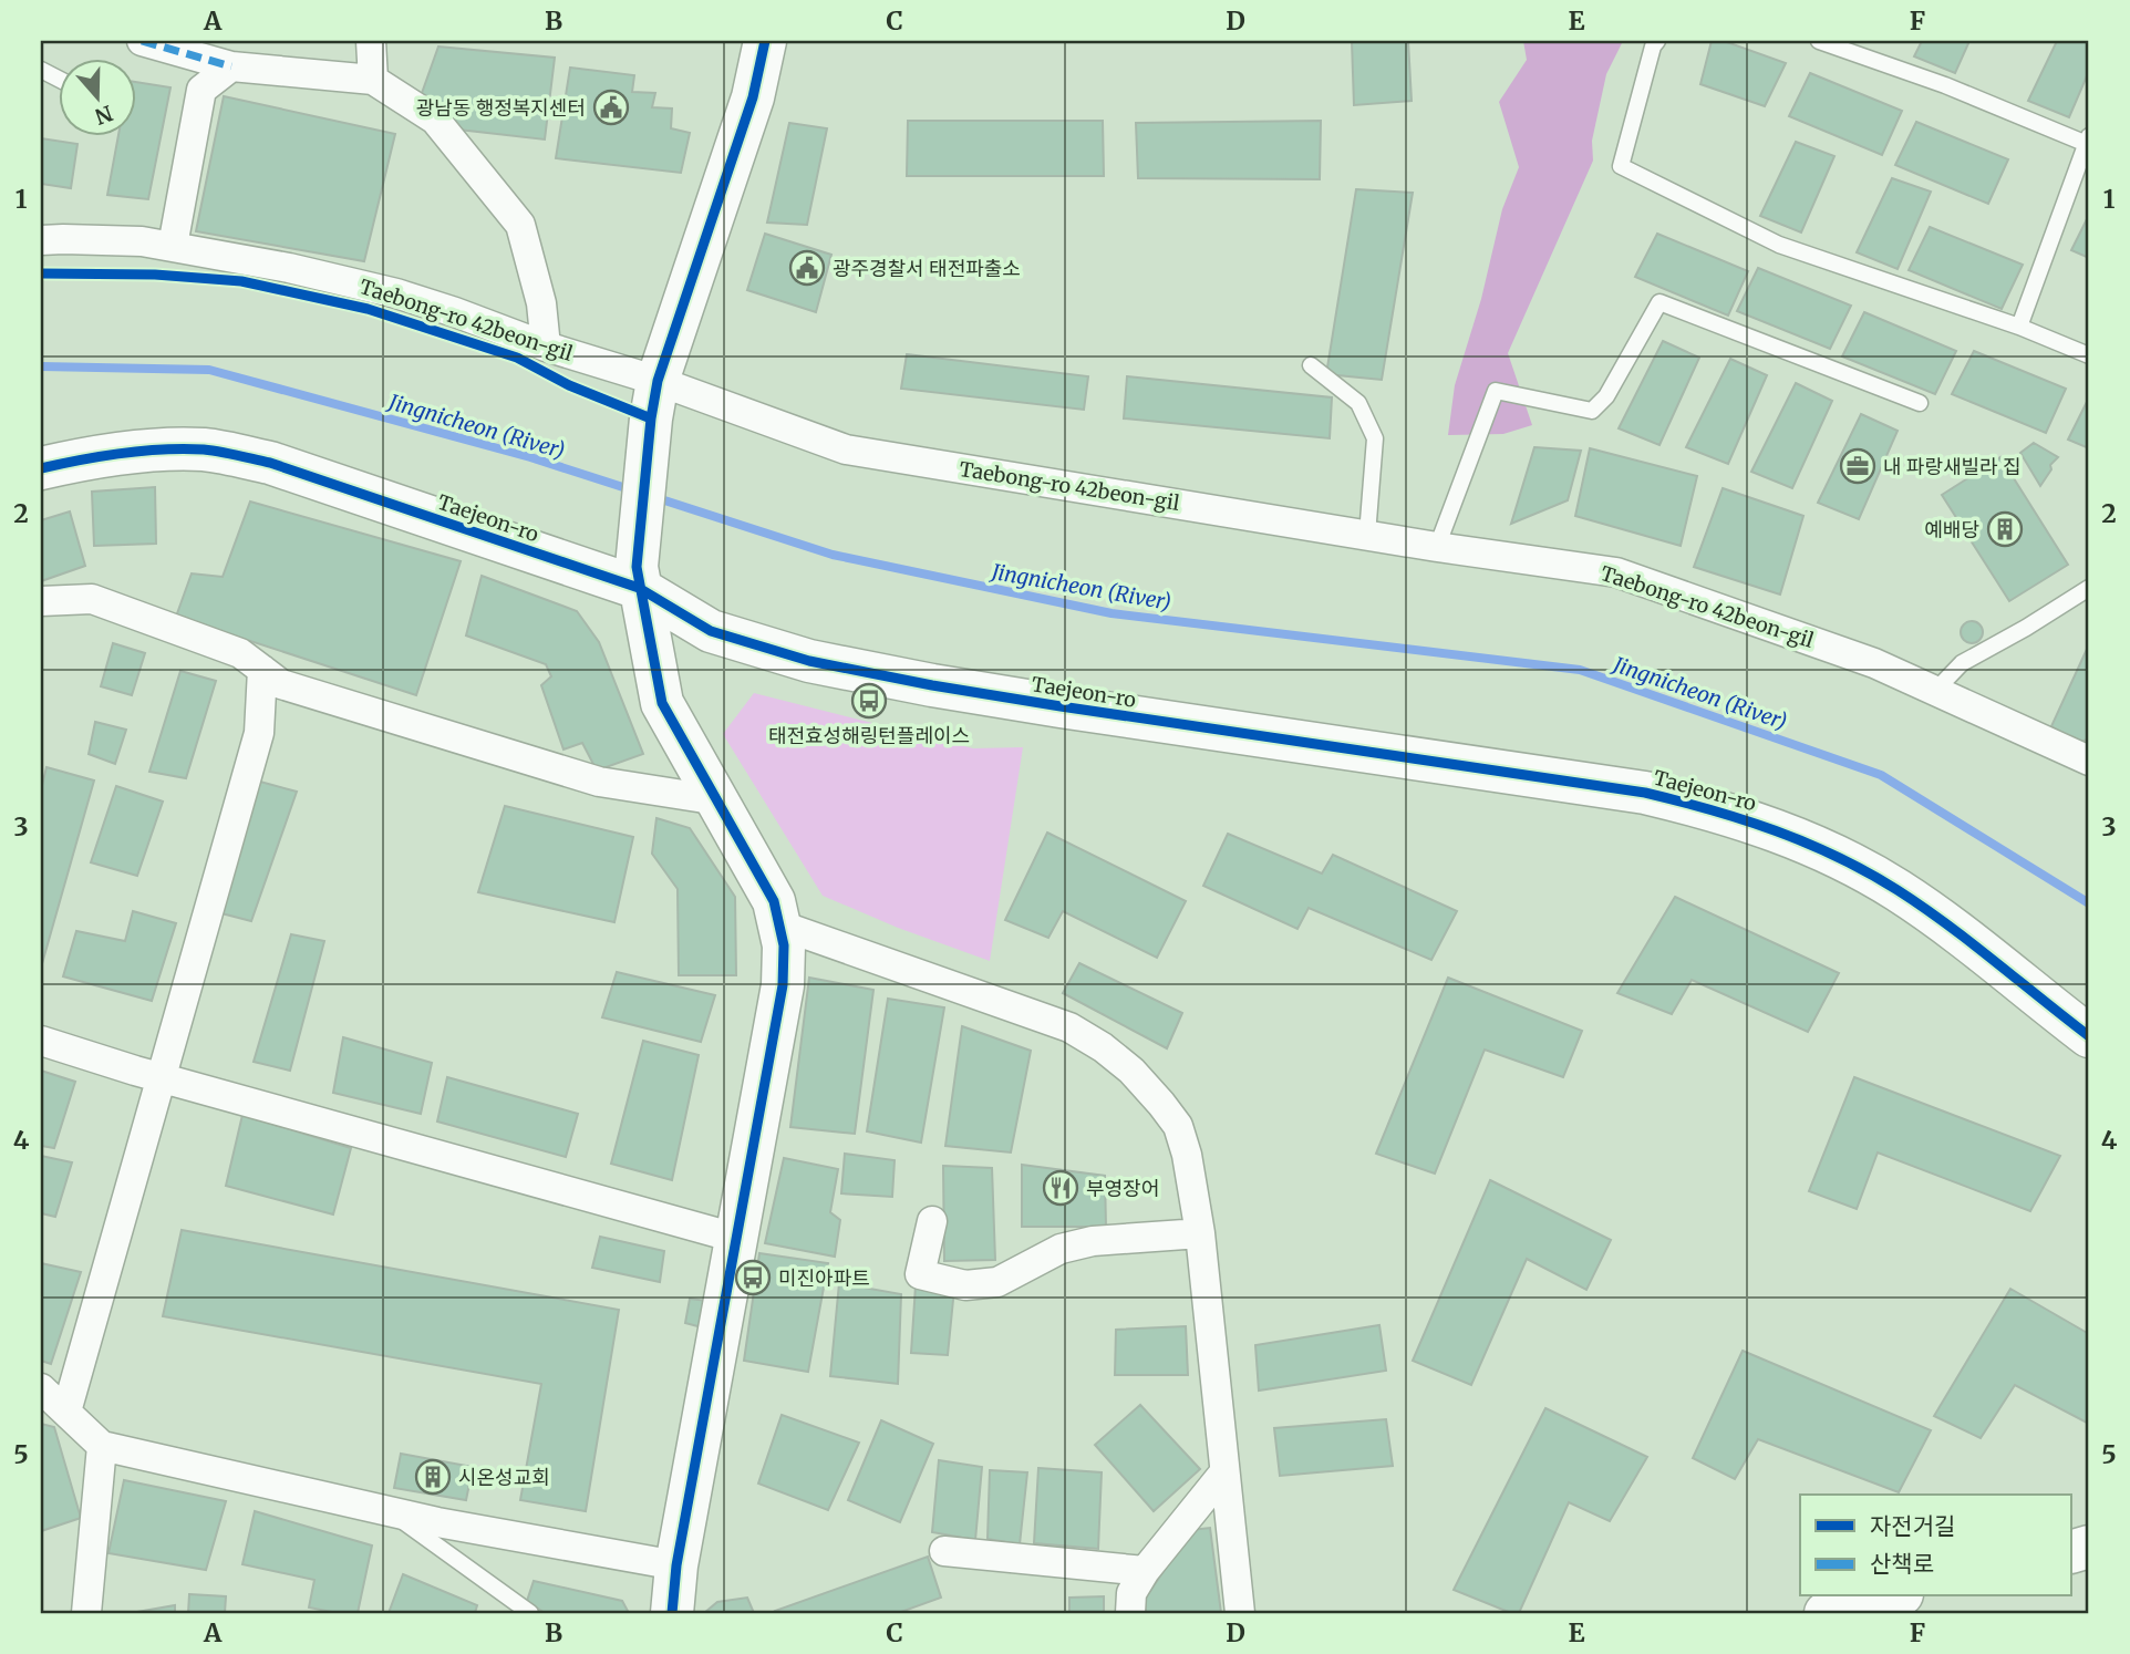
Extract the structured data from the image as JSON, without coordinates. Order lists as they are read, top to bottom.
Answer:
{
  "streets": {
    "street": ["Taebong-ro 42beon-gil", "Taejeon-ro"]
  },
  "water": ["Jingnicheon (River)"],
  "places": {
    "public building": ["광남동 행정복지센터", "광주경찰서 태전파출소"],
    "office": ["내 파랑새빌라 집"],
    "building": ["예배당", "시온성교회"],
    "bus stop": ["태전효성해링턴플레이스", "미진아파트"],
    "restaurant": ["부영장어"]
  },
  "legend": ["자전거길", "산책로"],
  "north": "bottom",
  "grid": {
    "columns": [
      "A",
      "B",
      "C",
      "D",
      "E",
      "F"
    ],
    "rows": [
      "1",
      "2",
      "3",
      "4",
      "5"
    ]
  }
}
